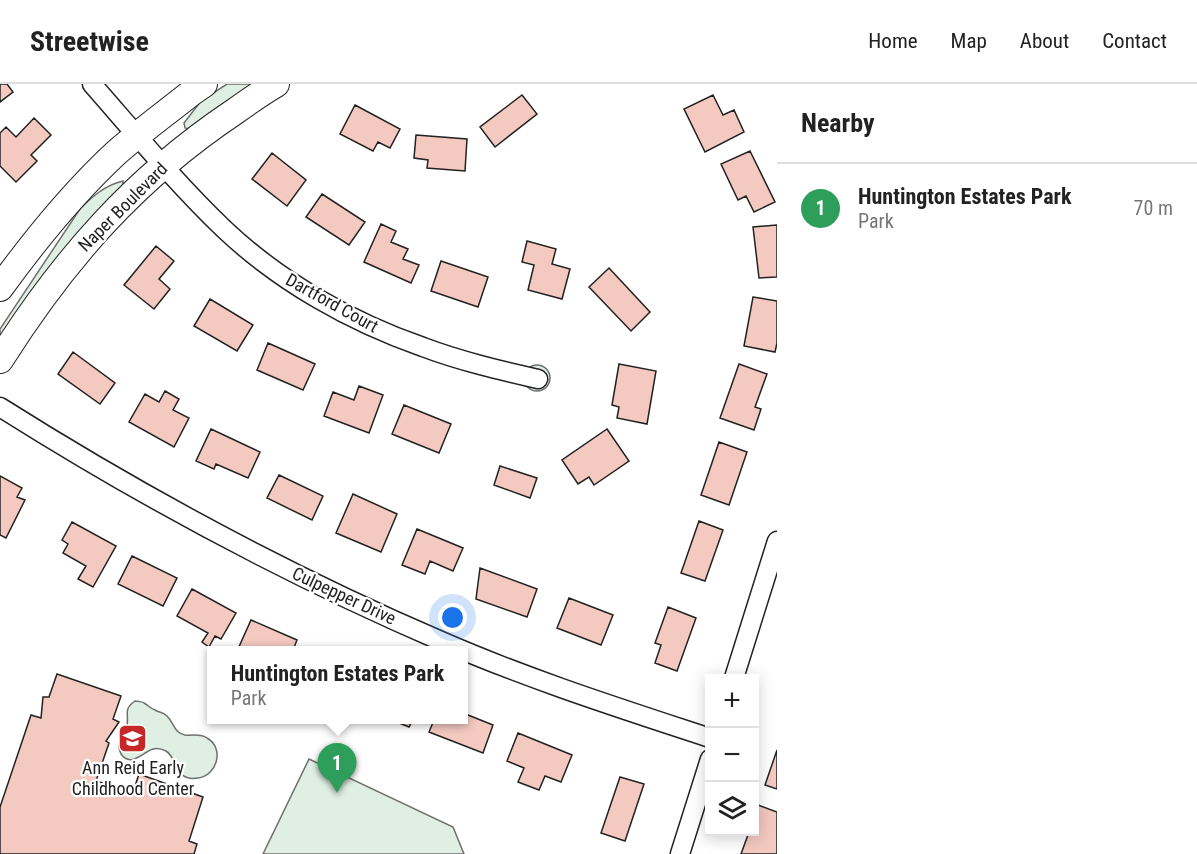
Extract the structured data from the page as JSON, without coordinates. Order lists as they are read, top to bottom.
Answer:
{
  "streets": {
    "main road": ["Naper Boulevard"],
    "street": ["Dartford Court", "Culpepper Drive"]
  },
  "crossings": [
    ["Naper Boulevard", "Dartford Court"]
  ],
  "places": {
    "school or university": ["Ann Reid Early Childhood Center"]
  },
  "page": {
    "header": "Streetwise",
    "nav": [
      "Home",
      "Map",
      "About",
      "Contact"
    ],
    "heading": "Nearby",
    "list": [
      {
        "mark": "1",
        "name": "Huntington Estates Park",
        "note": "Park",
        "value": "70 m"
      }
    ],
    "popup": ["Huntington Estates Park", "Park"],
    "map_buttons": ["+", "−"],
    "pins": "1"
  }
}
